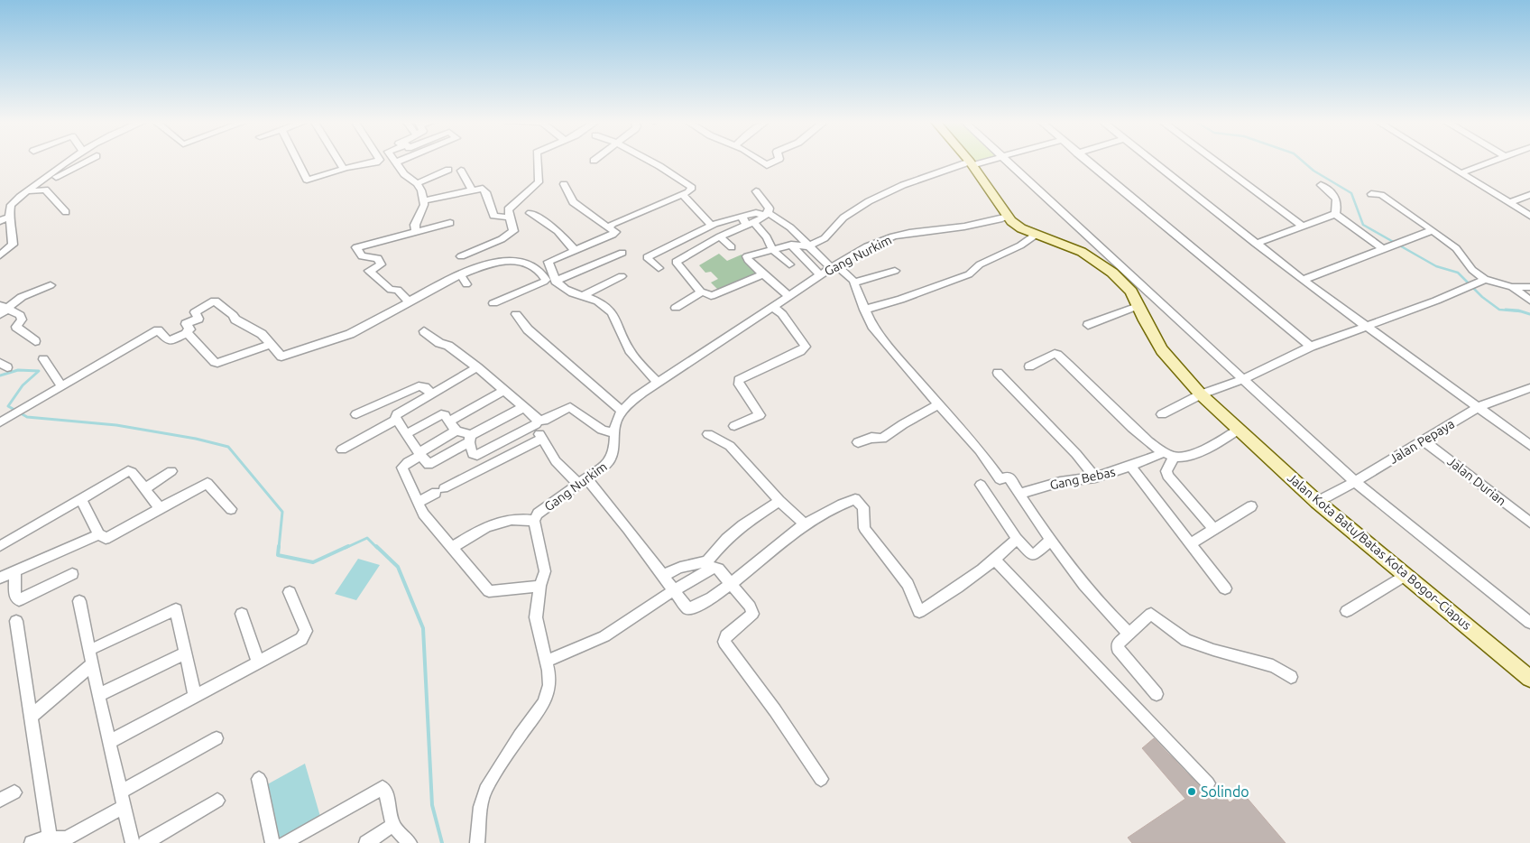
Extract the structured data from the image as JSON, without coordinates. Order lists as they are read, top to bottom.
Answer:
{
  "streets": {
    "main road": ["Jalan Kota Batu/Batas Kota Bogor–Ciapus"],
    "street": [
      "Gang Nurkim",
      "Jalan Pepaya",
      "Gang Bebas",
      "Jalan Durian"
    ]
  },
  "crossings": [
    ["Gang Nurkim", "Jalan Kota Batu/Batas Kota Bogor–Ciapus"],
    ["Jalan Pepaya", "Jalan Durian"],
    ["Jalan Pepaya", "Jalan Kota Batu/Batas Kota Bogor–Ciapus"]
  ],
  "places": ["Solindo"]
}
